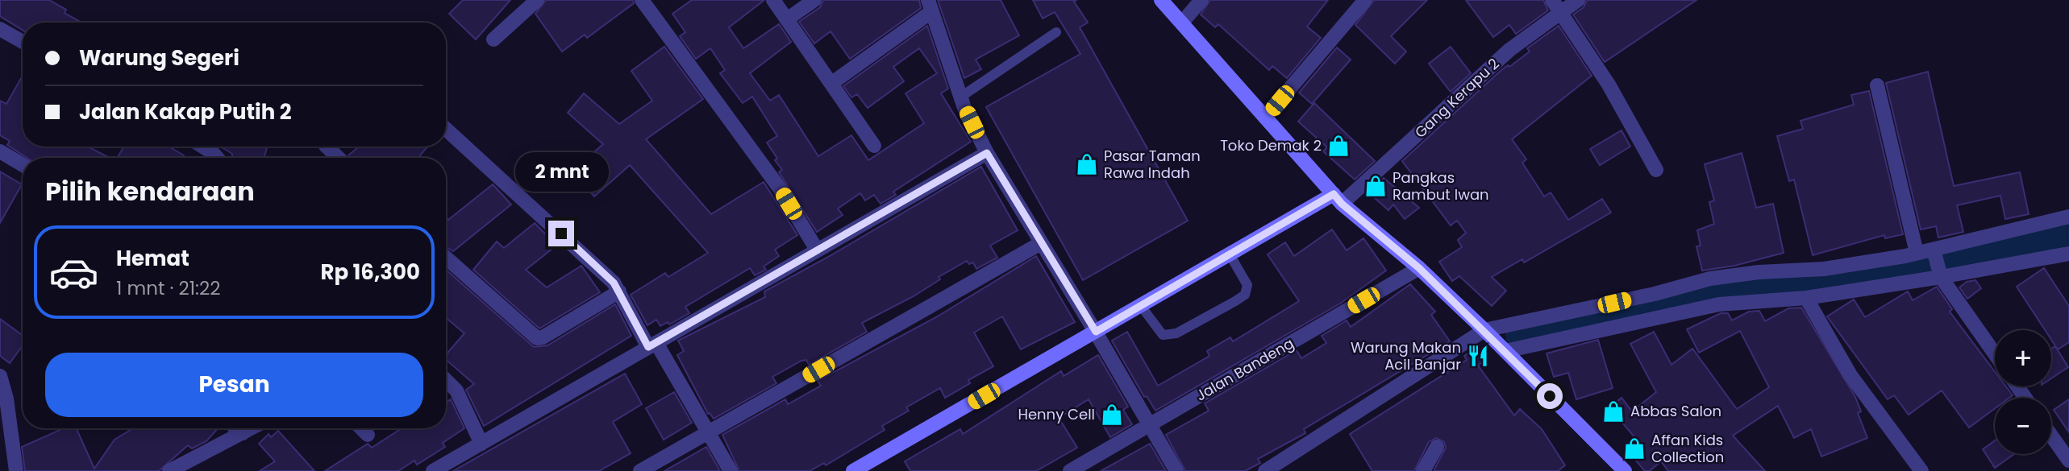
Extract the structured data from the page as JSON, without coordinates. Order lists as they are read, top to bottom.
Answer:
{
  "streets": {
    "street": ["Gang Kerapu 2", "Jalan Bandeng"]
  },
  "places": {
    "shop": [
      "Toko Demak 2",
      "Pasar Taman Rawa Indah",
      "Pangkas Rambut Iwan",
      "Abbas Salon",
      "Henny Cell",
      "Affan Kids Collection"
    ],
    "restaurant": ["Warung Makan Acil Banjar"]
  },
  "page": {
    "banner": ["Warung Segeri", "Jalan Kakap Putih 2"],
    "bubble": "2 mnt",
    "heading": "Pilih kendaraan",
    "list": [
      {
        "name": "Hemat",
        "note": "1 mnt · 21:22",
        "value": "Rp 16,300"
      }
    ],
    "map_buttons": ["+", "−"],
    "buttons": "Pesan"
  }
}
